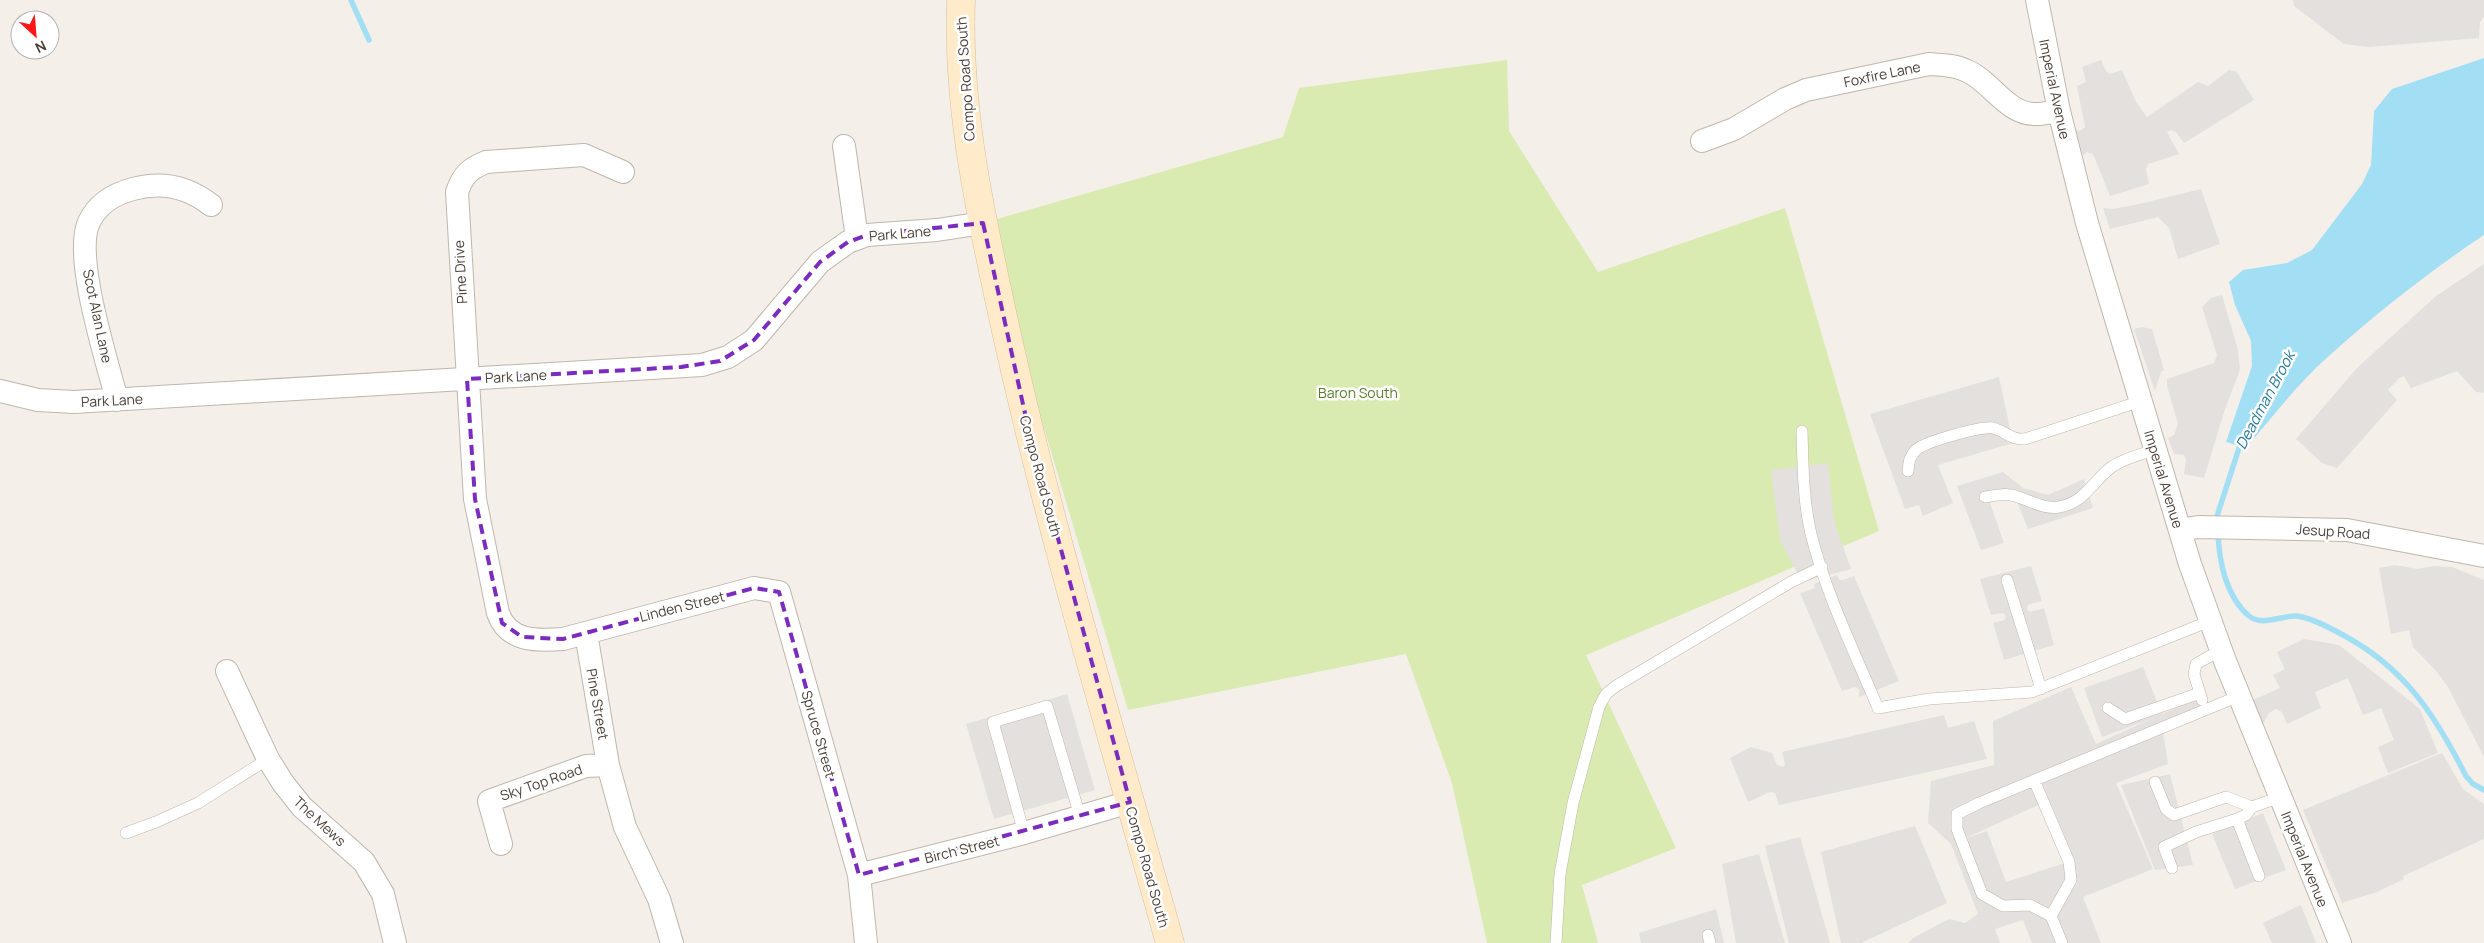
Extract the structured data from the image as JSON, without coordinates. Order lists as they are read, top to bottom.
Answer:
{
  "streets": {
    "main road": ["Compo Road South"],
    "street": [
      "Foxfire Lane",
      "Imperial Avenue",
      "Park Lane",
      "Pine Drive",
      "Scot Alan Lane",
      "Jesup Road",
      "Linden Street",
      "Pine Street",
      "Spruce Street",
      "Sky Top Road",
      "The Mews",
      "Birch Street"
    ]
  },
  "crossings": [
    ["Foxfire Lane", "Imperial Avenue"],
    ["Compo Road South", "Park Lane"],
    ["Compo Road South", "Birch Street"],
    ["Imperial Avenue", "Jesup Road"],
    ["Park Lane", "Pine Drive"],
    ["Park Lane", "Scot Alan Lane"],
    ["Pine Drive", "Linden Street"],
    ["Pine Drive", "Pine Street"],
    ["Linden Street", "Pine Street"],
    ["Linden Street", "Spruce Street"],
    ["Pine Street", "Sky Top Road"],
    ["Spruce Street", "Birch Street"]
  ],
  "water": ["Deadman Brook"],
  "parks": ["Baron South"],
  "north": "bottom right"
}
